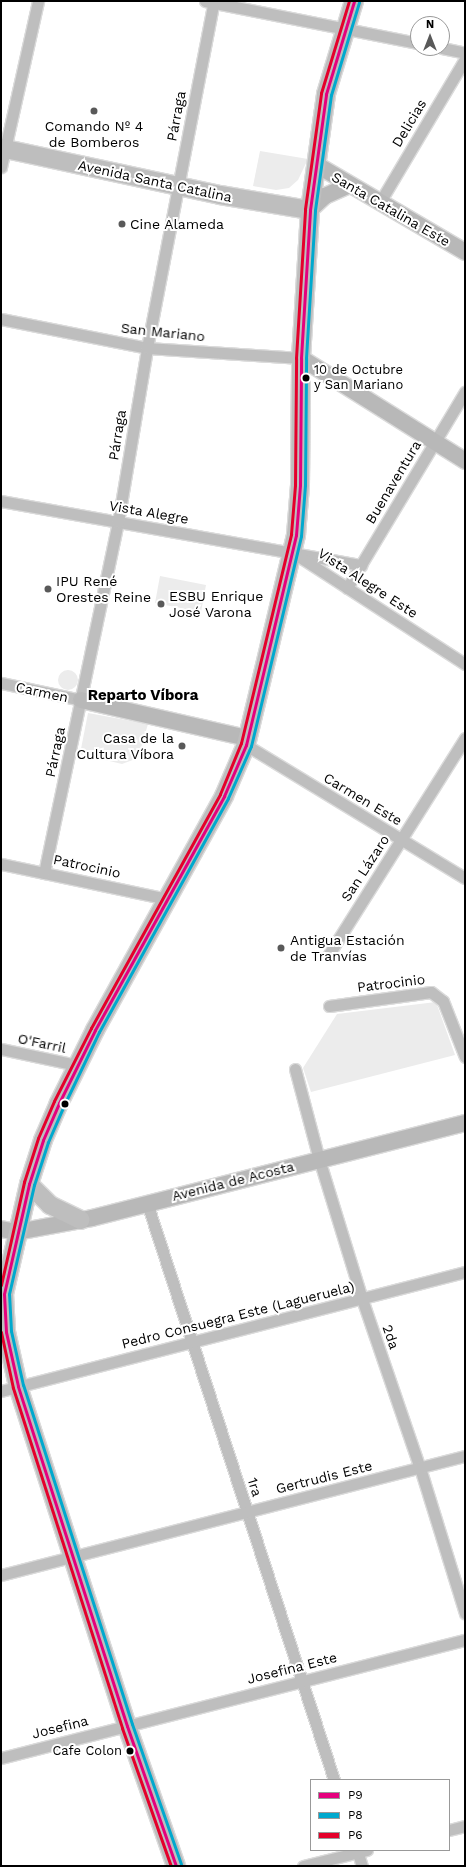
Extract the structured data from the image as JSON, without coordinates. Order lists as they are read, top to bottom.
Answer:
{
  "streets": {
    "main road": ["Avenida Santa Catalina"],
    "street": [
      "Párraga",
      "Delicias",
      "Santa Catalina Este",
      "San Mariano",
      "Buenaventura",
      "Vista Alegre",
      "Vista Alegre Este",
      "Carmen",
      "Carmen Este",
      "Patrocinio",
      "San Lázaro",
      "O'Farril",
      "Avenida de Acosta",
      "Pedro Consuegra Este (Lagueruela)",
      "2da",
      "Gertrudis Este",
      "1ra",
      "Josefina Este",
      "Josefina"
    ]
  },
  "crossings": [
    ["Párraga", "Avenida Santa Catalina"],
    ["Párraga", "San Mariano"],
    ["Párraga", "Vista Alegre"],
    ["Párraga", "Carmen"],
    ["Párraga", "Patrocinio"],
    ["Delicias", "Santa Catalina Este"],
    ["Buenaventura", "Vista Alegre Este"],
    ["Vista Alegre", "Vista Alegre Este"],
    ["Carmen", "Carmen Este"],
    ["Carmen Este", "San Lázaro"],
    ["Avenida de Acosta", "2da"],
    ["Avenida de Acosta", "1ra"],
    ["Pedro Consuegra Este (Lagueruela)", "2da"],
    ["Pedro Consuegra Este (Lagueruela)", "1ra"],
    ["2da", "Gertrudis Este"],
    ["Gertrudis Este", "1ra"],
    ["1ra", "Josefina Este"],
    ["Josefina Este", "Josefina"]
  ],
  "districts": ["Reparto Víbora"],
  "places": [
    "Comando Nº 4 de Bomberos",
    "Cine Alameda",
    "10 de Octubre y San Mariano",
    "IPU René Orestes Reine",
    "ESBU Enrique José Varona",
    "Casa de la Cultura Víbora",
    "Antigua Estación de Tranvías",
    "Cafe Colon"
  ],
  "lines": ["transit line P9", "transit line P6", "transit line P8"],
  "legend": ["P9", "P8", "P6"],
  "north": "top"
}
